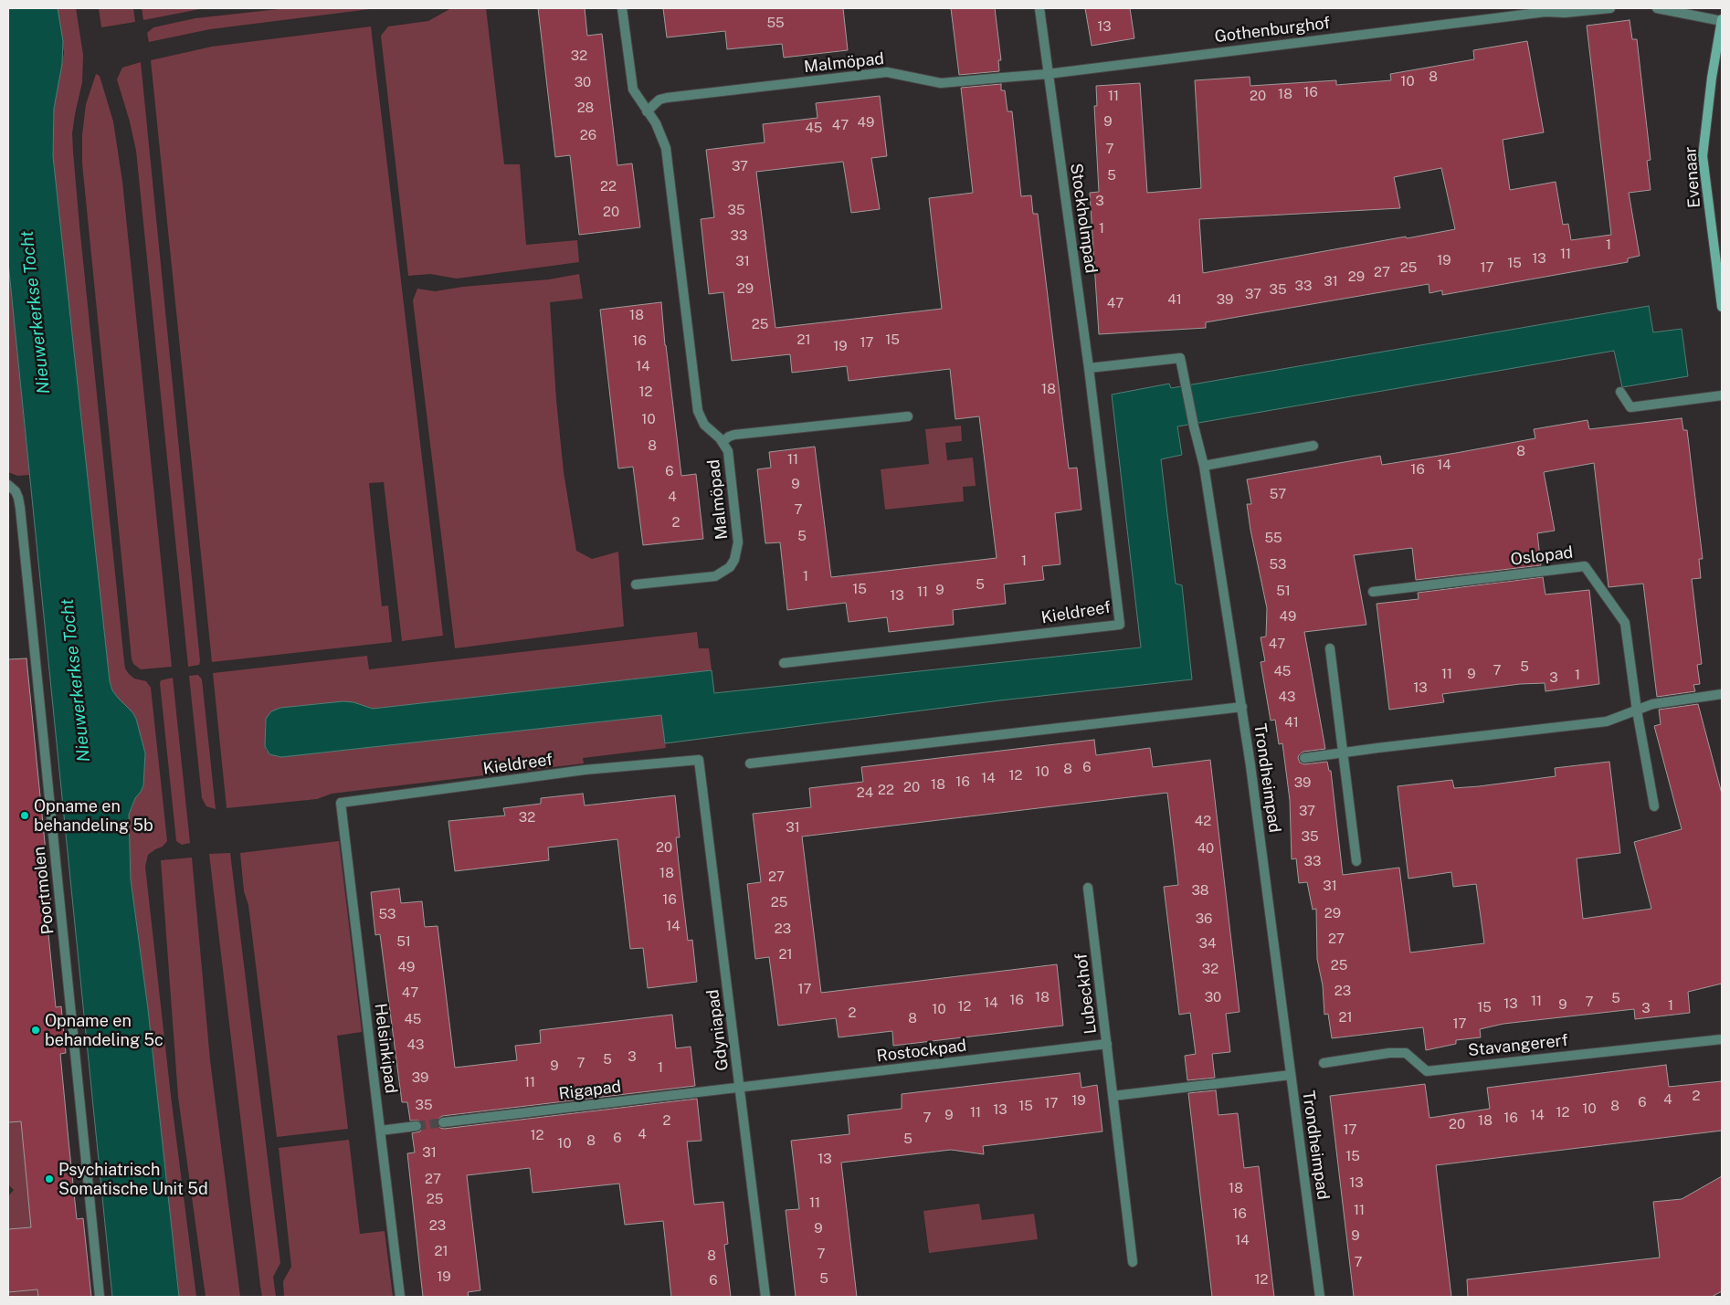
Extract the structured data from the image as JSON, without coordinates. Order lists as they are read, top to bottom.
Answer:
{
  "streets": {
    "street": [
      "Gothenburghof",
      "Malmöpad",
      "Evenaar",
      "Stockholmpad",
      "Oslopad",
      "Kieldreef",
      "Trondheimpad",
      "Poortmolen",
      "Lubeckhof",
      "Gdyniapad",
      "Stavangererf",
      "Helsinkipad",
      "Rostockpad",
      "Rigapad"
    ]
  },
  "crossings": [
    ["Gothenburghof", "Malmöpad"],
    ["Gothenburghof", "Stockholmpad"],
    ["Malmöpad", "Stockholmpad"],
    ["Stockholmpad", "Kieldreef"],
    ["Stockholmpad", "Trondheimpad"],
    ["Kieldreef", "Trondheimpad"],
    ["Kieldreef", "Gdyniapad"],
    ["Kieldreef", "Helsinkipad"],
    ["Lubeckhof", "Rostockpad"],
    ["Gdyniapad", "Rostockpad"],
    ["Gdyniapad", "Rigapad"],
    ["Rostockpad", "Rigapad"]
  ],
  "water": ["Nieuwerkerkse Tocht"],
  "places": ["Opname en behandeling 5b", "Opname en behandeling 5c", "Psychiatrisch Somatische Unit 5d"],
  "house_numbers": [
    "55",
    "13",
    "32",
    "8",
    "10",
    "30",
    "16",
    "18",
    "11",
    "20",
    "28",
    "9",
    "49",
    "47",
    "45",
    "26",
    "7",
    "37",
    "5",
    "22",
    "3",
    "35",
    "20",
    "1",
    "33",
    "1",
    "11",
    "13",
    "19",
    "31",
    "15",
    "25",
    "17",
    "27",
    "29",
    "31",
    "33",
    "29",
    "35",
    "37",
    "41",
    "39",
    "47",
    "18",
    "25",
    "21",
    "15",
    "16",
    "17",
    "19",
    "14",
    "18",
    "12",
    "10",
    "8",
    "8",
    "11",
    "14",
    "16",
    "6",
    "9",
    "57",
    "4",
    "7",
    "2",
    "5",
    "55",
    "1",
    "53",
    "1",
    "5",
    "15",
    "9",
    "51",
    "11",
    "13",
    "49",
    "47",
    "5",
    "7",
    "45",
    "11",
    "9",
    "1",
    "3",
    "13",
    "43",
    "41",
    "6",
    "8",
    "10",
    "12",
    "14",
    "16",
    "39",
    "18",
    "20",
    "22",
    "24",
    "37",
    "32",
    "42",
    "31",
    "35",
    "20",
    "40",
    "33",
    "18",
    "27",
    "31",
    "38",
    "16",
    "25",
    "29",
    "53",
    "36",
    "14",
    "23",
    "27",
    "51",
    "34",
    "21",
    "25",
    "49",
    "32",
    "17",
    "23",
    "47",
    "18",
    "30",
    "5",
    "16",
    "11",
    "7",
    "14",
    "13",
    "9",
    "1",
    "12",
    "15",
    "3",
    "10",
    "2",
    "21",
    "8",
    "45",
    "17",
    "43",
    "3",
    "5",
    "7",
    "9",
    "1",
    "39",
    "11",
    "2",
    "4",
    "19",
    "6",
    "17",
    "35",
    "15",
    "8",
    "10",
    "13",
    "11",
    "12",
    "9",
    "14",
    "7",
    "16",
    "2",
    "18",
    "20",
    "17",
    "4",
    "12",
    "6",
    "5",
    "8",
    "10",
    "31",
    "15",
    "13",
    "27",
    "13",
    "18",
    "25",
    "11",
    "11",
    "16",
    "23",
    "9",
    "9",
    "14",
    "21",
    "7",
    "8",
    "7",
    "19",
    "5",
    "12",
    "6"
  ]
}
